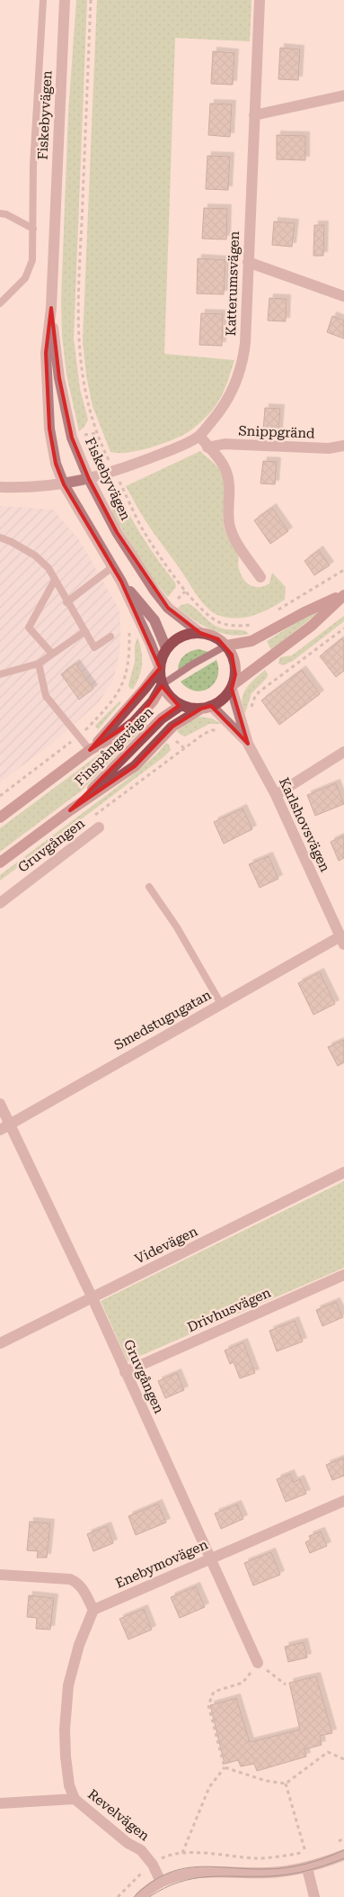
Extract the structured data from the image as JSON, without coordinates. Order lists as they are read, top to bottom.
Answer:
{
  "streets": {
    "main road": ["Finspångsvägen"],
    "street": [
      "Fiskebyvägen",
      "Katterumsvägen",
      "Snippgränd",
      "Karlshovsvägen",
      "Gruvgången",
      "Smedstugugatan",
      "Videvägen",
      "Drivhusvägen",
      "Enebymovägen",
      "Revelvägen"
    ]
  },
  "crossings": [
    ["Fiskebyvägen", "Katterumsvägen"],
    ["Fiskebyvägen", "Finspångsvägen"],
    ["Finspångsvägen", "Karlshovsvägen"],
    ["Karlshovsvägen", "Smedstugugatan"],
    ["Gruvgången", "Smedstugugatan"],
    ["Gruvgången", "Videvägen"],
    ["Gruvgången", "Drivhusvägen"],
    ["Gruvgången", "Enebymovägen"],
    ["Enebymovägen", "Revelvägen"]
  ]
}
